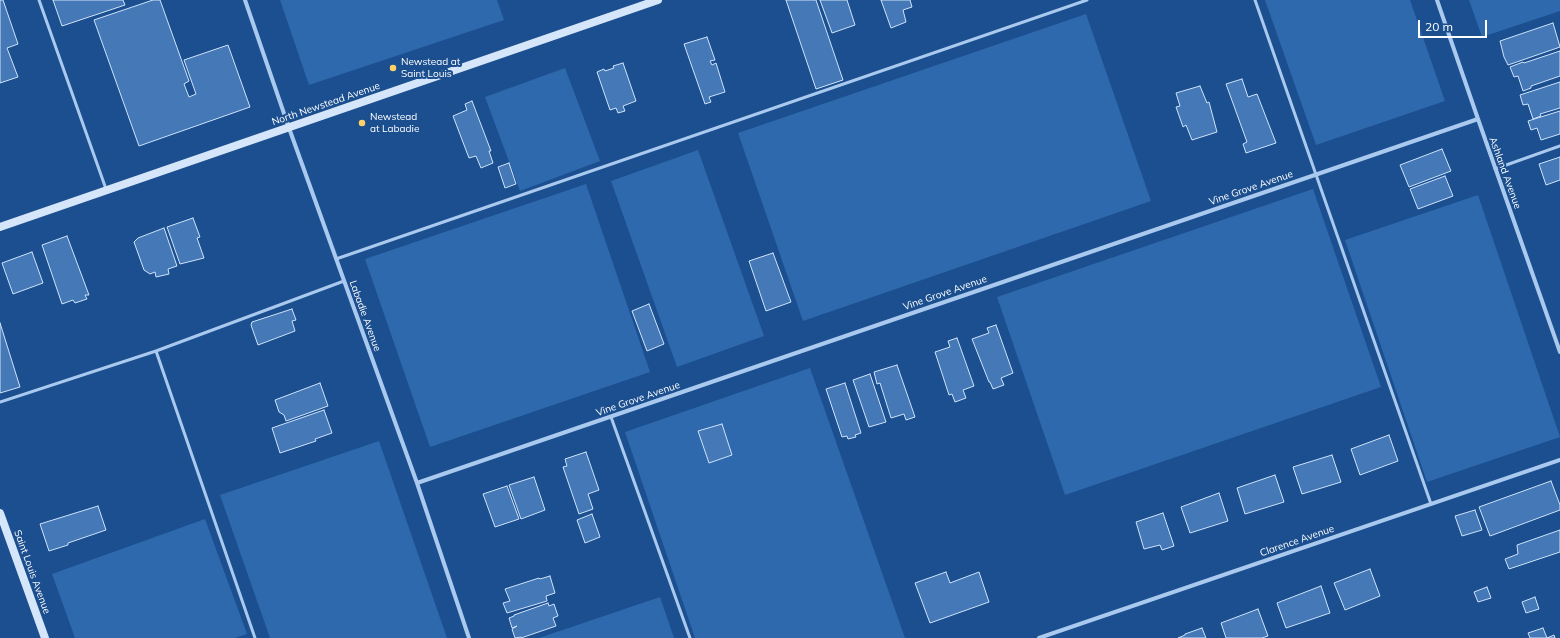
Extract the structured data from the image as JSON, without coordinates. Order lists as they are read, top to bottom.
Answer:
{
  "streets": {
    "street": [
      "North Newstead Avenue",
      "Ashland Avenue",
      "Vine Grove Avenue",
      "Labadie Avenue",
      "Clarence Avenue",
      "Saint Louis Avenue"
    ]
  },
  "crossings": [
    ["North Newstead Avenue", "Labadie Avenue"],
    ["Ashland Avenue", "Vine Grove Avenue"],
    ["Vine Grove Avenue", "Labadie Avenue"]
  ],
  "places": ["Newstead at Saint Louis", "Newstead at Labadie"],
  "scale_bar": "20 m"
}
